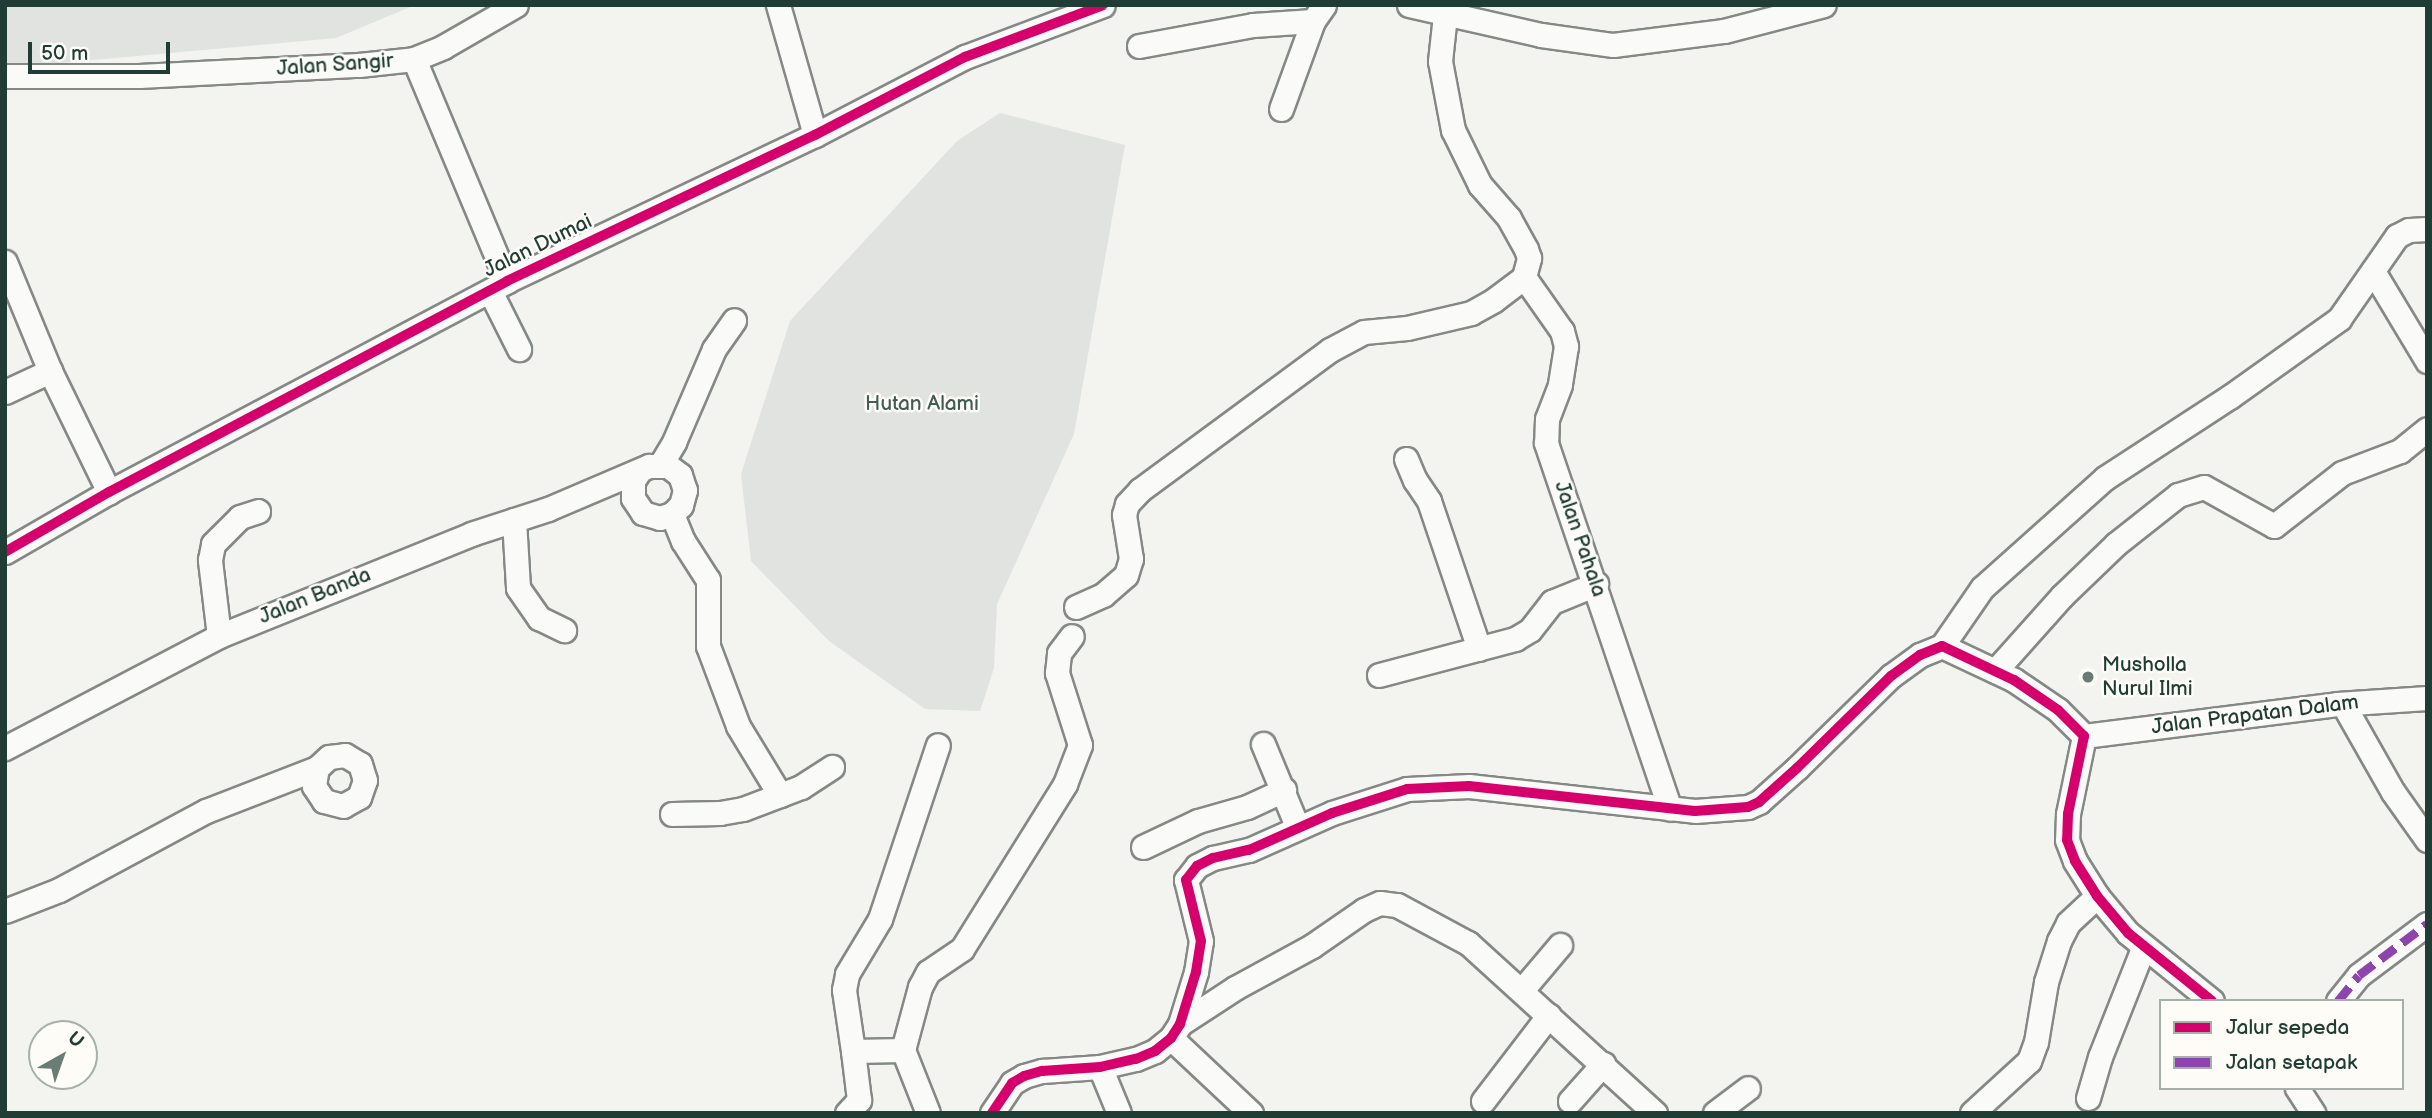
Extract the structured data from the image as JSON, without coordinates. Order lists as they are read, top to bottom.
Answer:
{
  "streets": {
    "street": [
      "Jalan Sangir",
      "Jalan Dumai",
      "Jalan Pahala",
      "Jalan Banda",
      "Jalan Prapatan Dalam"
    ]
  },
  "crossings": [
    ["Jalan Sangir", "Jalan Dumai"]
  ],
  "parks": ["Hutan Alami"],
  "places": ["Musholla Nurul Ilmi"],
  "legend": ["Jalur sepeda", "Jalan setapak"],
  "scale_bar": "50 m",
  "north": "top right"
}
